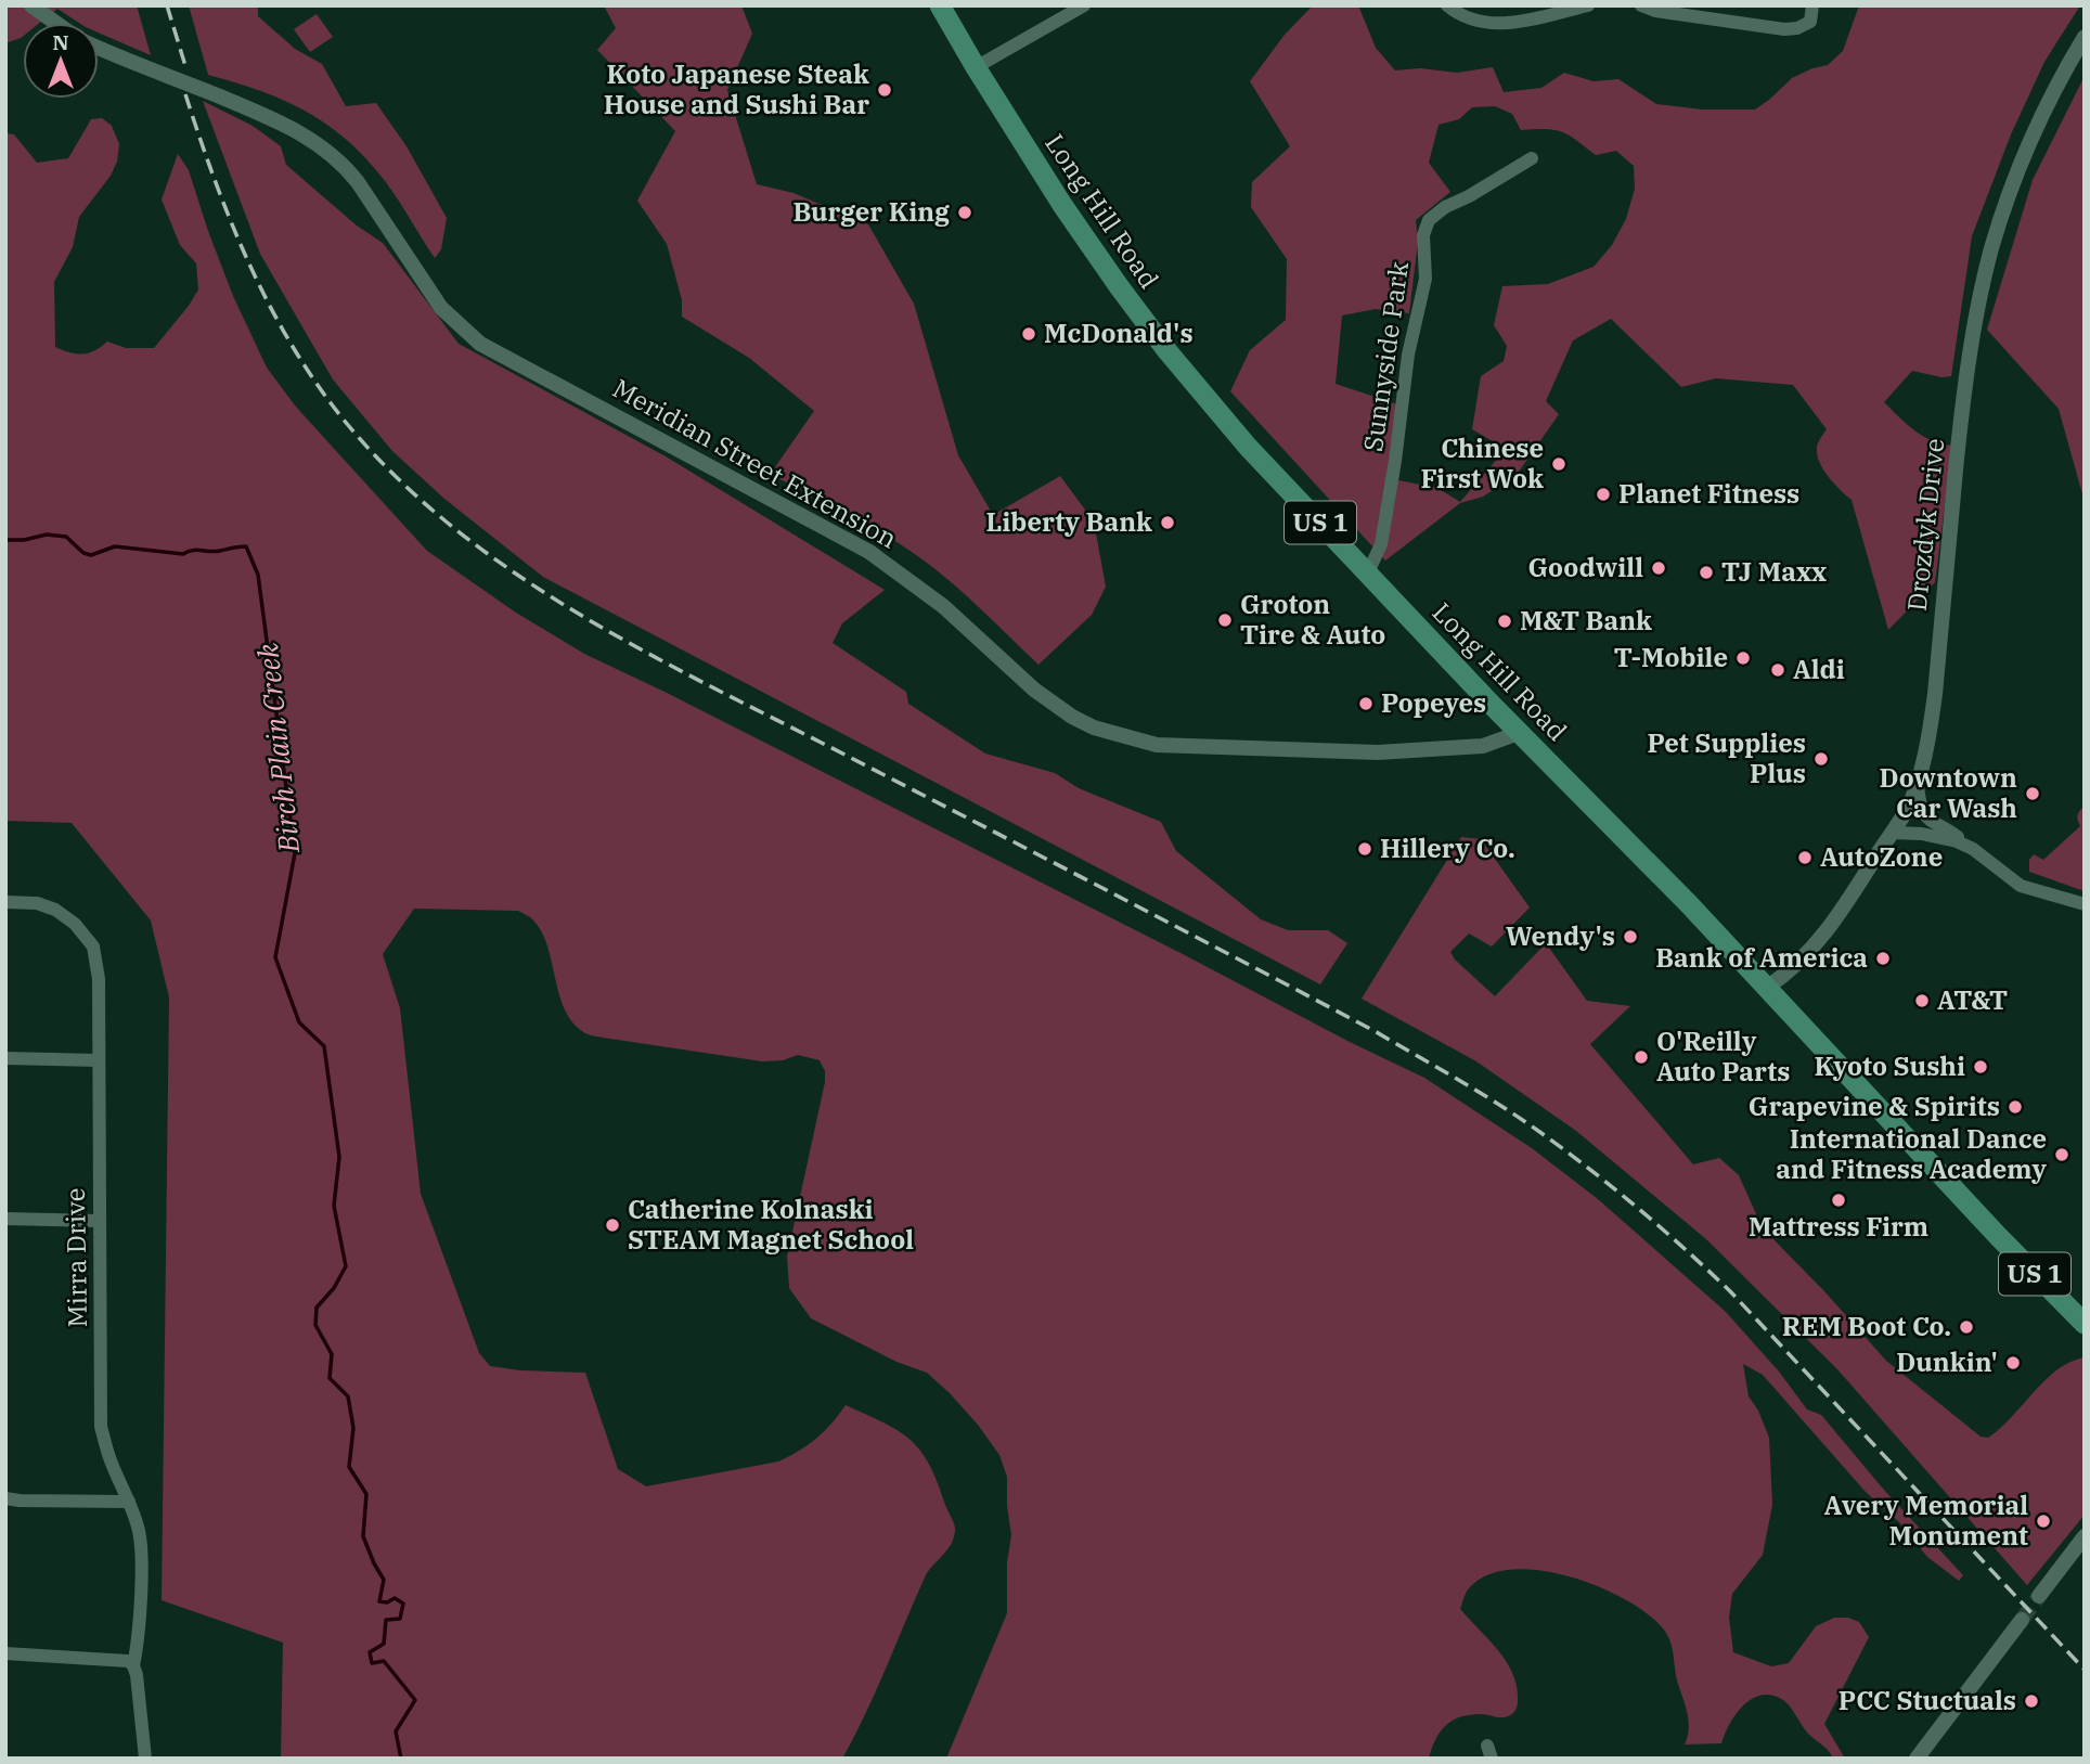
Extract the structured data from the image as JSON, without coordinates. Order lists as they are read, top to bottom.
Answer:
{
  "streets": {
    "main road": ["Long Hill Road", "US 1"],
    "street": [
      "Sunnyside Park",
      "Meridian Street Extension",
      "Drozdyk Drive",
      "Mirra Drive"
    ]
  },
  "crossings": [
    ["Long Hill Road", "Sunnyside Park"],
    ["Long Hill Road", "Meridian Street Extension"],
    ["Long Hill Road", "Drozdyk Drive"]
  ],
  "water": ["Birch Plain Creek"],
  "places": [
    "Koto Japanese Steak House and Sushi Bar",
    "Burger King",
    "McDonald's",
    "Chinese First Wok",
    "Planet Fitness",
    "Liberty Bank",
    "Goodwill",
    "TJ Maxx",
    "Groton Tire & Auto",
    "M&T Bank",
    "T-Mobile",
    "Aldi",
    "Popeyes",
    "Pet Supplies Plus",
    "Downtown Car Wash",
    "Hillery Co.",
    "AutoZone",
    "Wendy's",
    "Bank of America",
    "AT&T",
    "O'Reilly Auto Parts",
    "Kyoto Sushi",
    "Grapevine & Spirits",
    "International Dance and Fitness Academy",
    "Mattress Firm",
    "Catherine Kolnaski STEAM Magnet School",
    "REM Boot Co.",
    "Dunkin'",
    "Avery Memorial Monument",
    "PCC Stuctuals"
  ],
  "north": "top"
}
